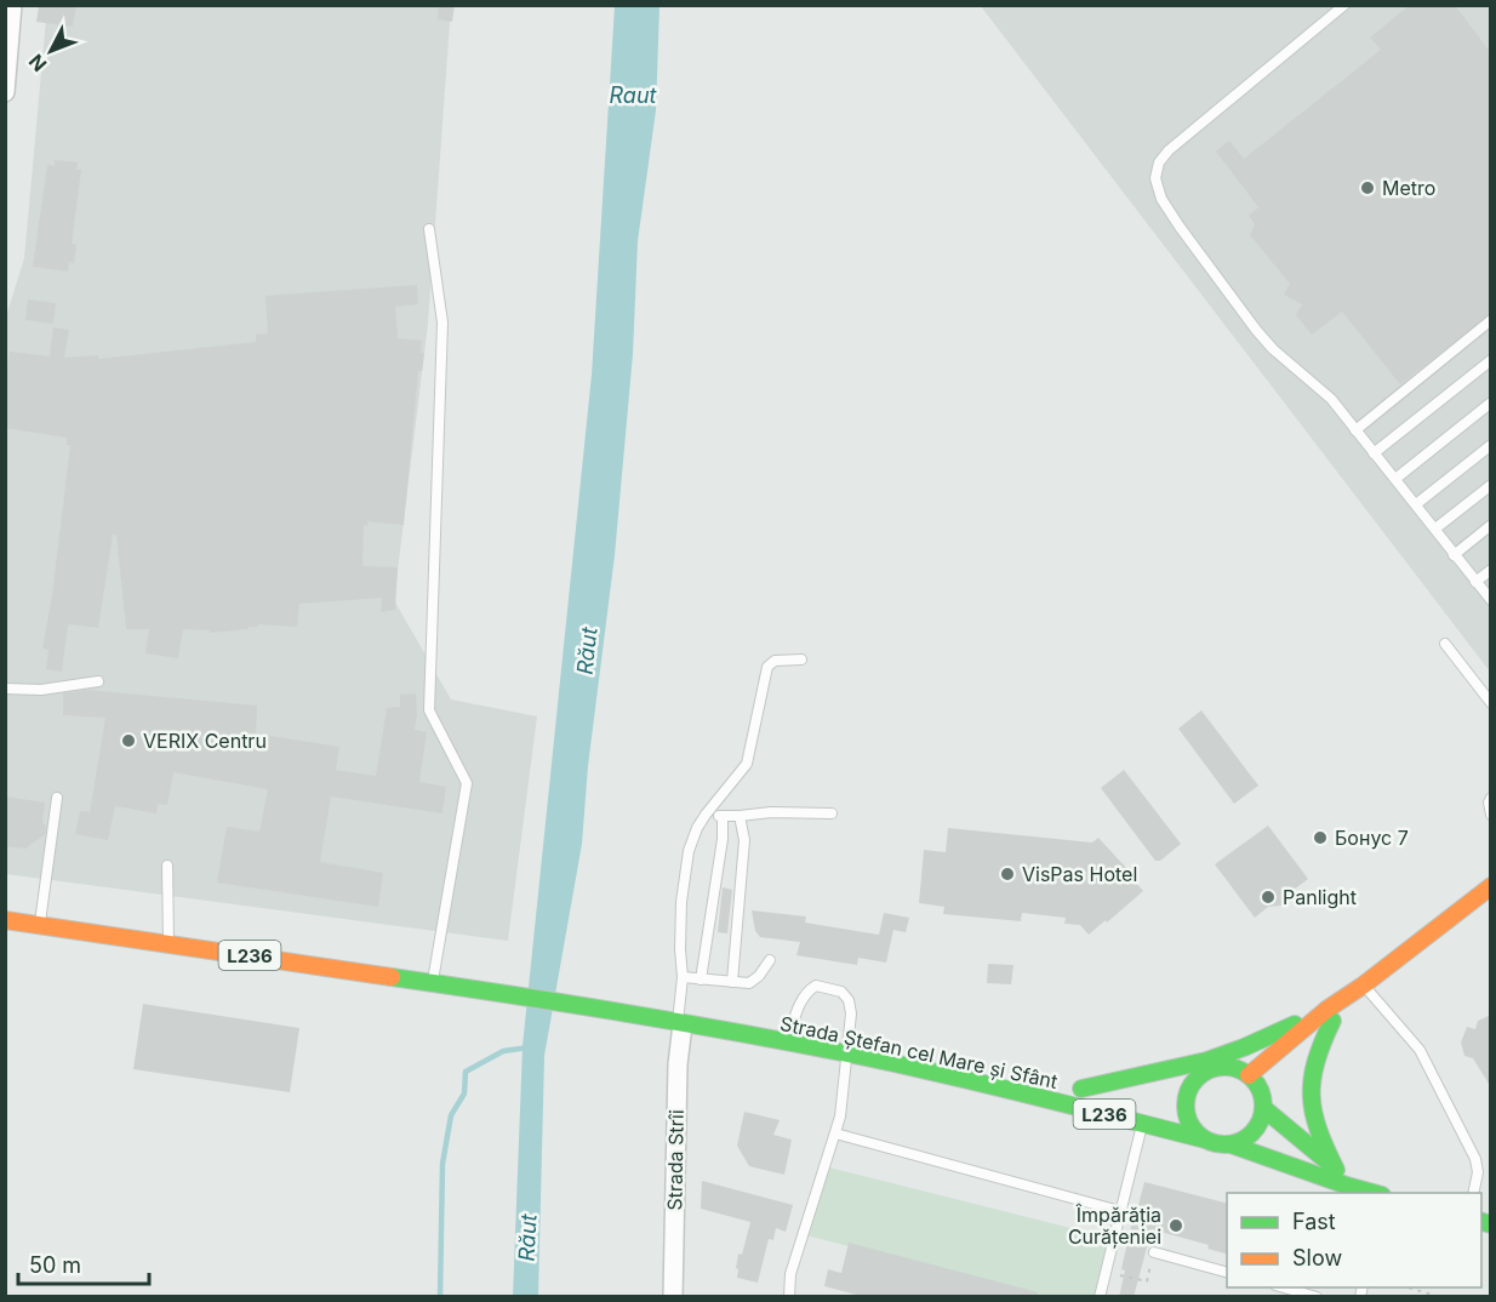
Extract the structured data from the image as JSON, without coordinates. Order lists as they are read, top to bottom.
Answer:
{
  "streets": {
    "main road": ["L236", "Strada Ștefan cel Mare și Sfânt"],
    "street": ["Strada Strîi"]
  },
  "crossings": [
    ["L236", "Strada Ștefan cel Mare și Sfânt"],
    ["Strada Ștefan cel Mare și Sfânt", "Strada Strîi"]
  ],
  "water": ["Raut", "Răut"],
  "places": [
    "Metro",
    "VERIX Centru",
    "Бонус 7",
    "VisPas Hotel",
    "Panlight",
    "Împărăția Curățeniei"
  ],
  "legend": ["Fast", "Slow"],
  "scale_bar": "50 m",
  "north": "bottom left"
}
